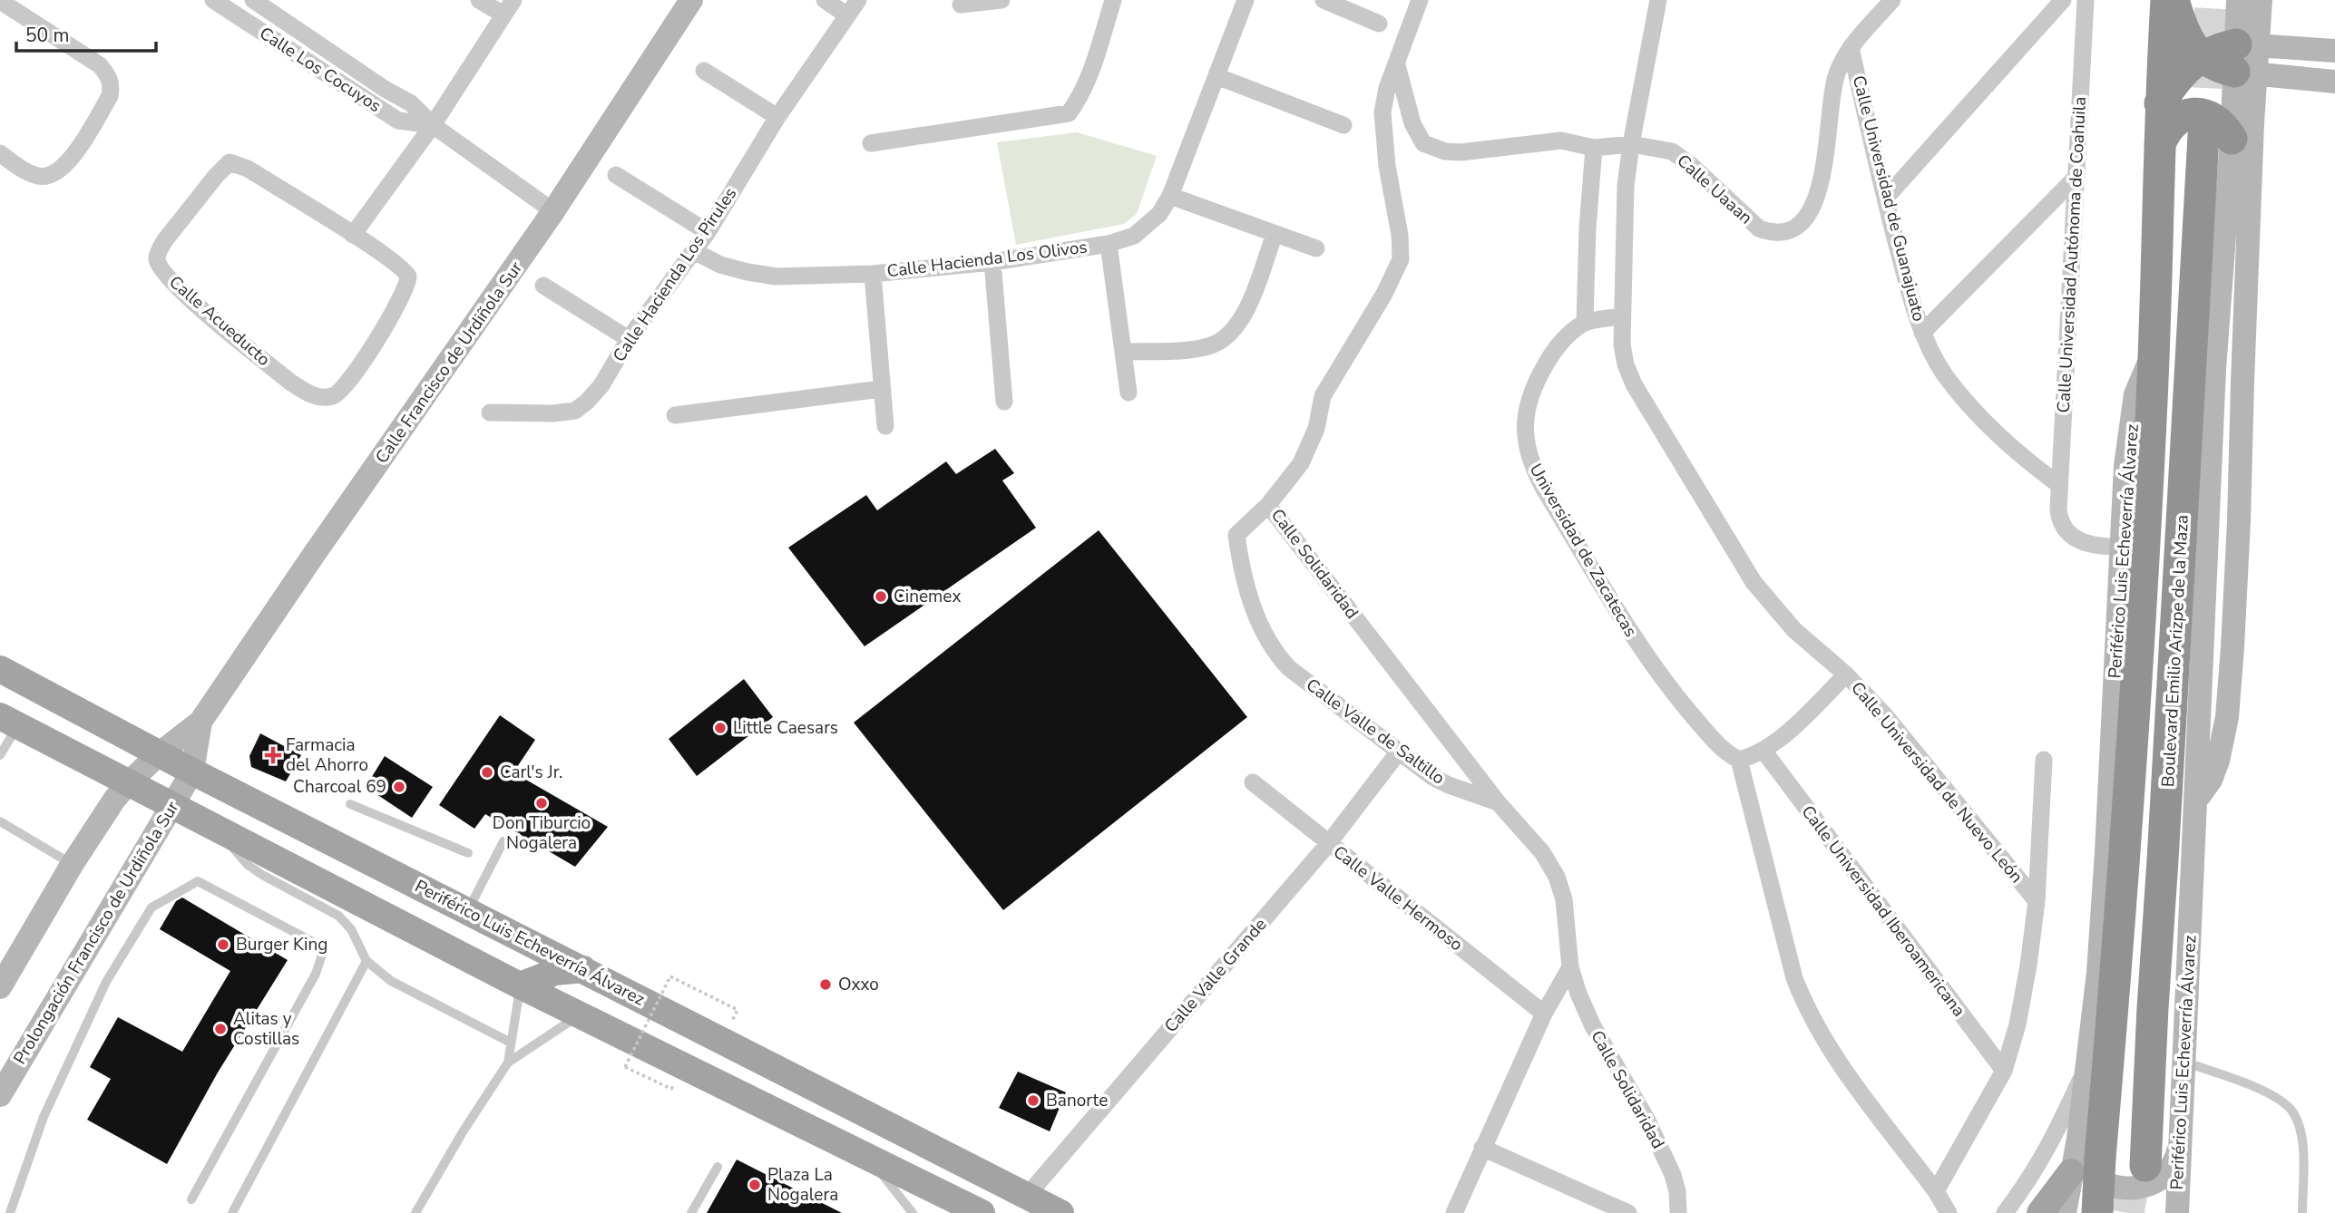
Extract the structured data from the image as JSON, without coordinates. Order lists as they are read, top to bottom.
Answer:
{
  "streets": {
    "highway": ["Periférico Luis Echeverría Álvarez", "Boulevard Emilio Arizpe de la Maza"],
    "main road": ["Calle Francisco de Urdiñola Sur", "Prolongación Francisco de Urdiñola Sur"],
    "street": [
      "Calle Los Cocuyos",
      "Calle Uaaan",
      "Calle Universidad de Guanajuato",
      "Calle Universidad Autónoma de Coahuila",
      "Calle Hacienda Los Olivos",
      "Calle Hacienda Los Pirules",
      "Calle Acueducto",
      "Universidad de Zacatecas",
      "Calle Solidaridad",
      "Calle Valle de Saltillo",
      "Calle Universidad de Nuevo León",
      "Calle Valle Hermoso",
      "Calle Universidad Iberoamericana",
      "Calle Valle Grande"
    ]
  },
  "crossings": [
    ["Calle Los Cocuyos", "Calle Francisco de Urdiñola Sur"],
    ["Calle Uaaan", "Calle Universidad de Guanajuato"],
    ["Calle Uaaan", "Calle Solidaridad"],
    ["Calle Uaaan", "Calle Universidad de Nuevo León"],
    ["Calle Universidad de Guanajuato", "Calle Universidad Autónoma de Coahuila"],
    ["Calle Universidad Autónoma de Coahuila", "Periférico Luis Echeverría Álvarez"],
    ["Calle Hacienda Los Olivos", "Calle Hacienda Los Pirules"],
    ["Calle Francisco de Urdiñola Sur", "Periférico Luis Echeverría Álvarez"],
    ["Calle Francisco de Urdiñola Sur", "Prolongación Francisco de Urdiñola Sur"],
    ["Periférico Luis Echeverría Álvarez", "Boulevard Emilio Arizpe de la Maza"],
    ["Periférico Luis Echeverría Álvarez", "Prolongación Francisco de Urdiñola Sur"],
    ["Periférico Luis Echeverría Álvarez", "Calle Valle Grande"],
    ["Calle Solidaridad", "Calle Valle de Saltillo"],
    ["Calle Valle de Saltillo", "Calle Valle Grande"],
    ["Calle Valle Hermoso", "Calle Valle Grande"]
  ],
  "places": {
    "other": [
      "Cinemex",
      "Little Caesars",
      "Carl's Jr.",
      "Charcoal 69",
      "Don Tiburcio Nogalera",
      "Burger King",
      "Oxxo",
      "Alitas y Costillas",
      "Banorte",
      "Plaza La Nogalera"
    ],
    "health": ["Farmacia del Ahorro"]
  },
  "scale_bar": "50 m"
}
